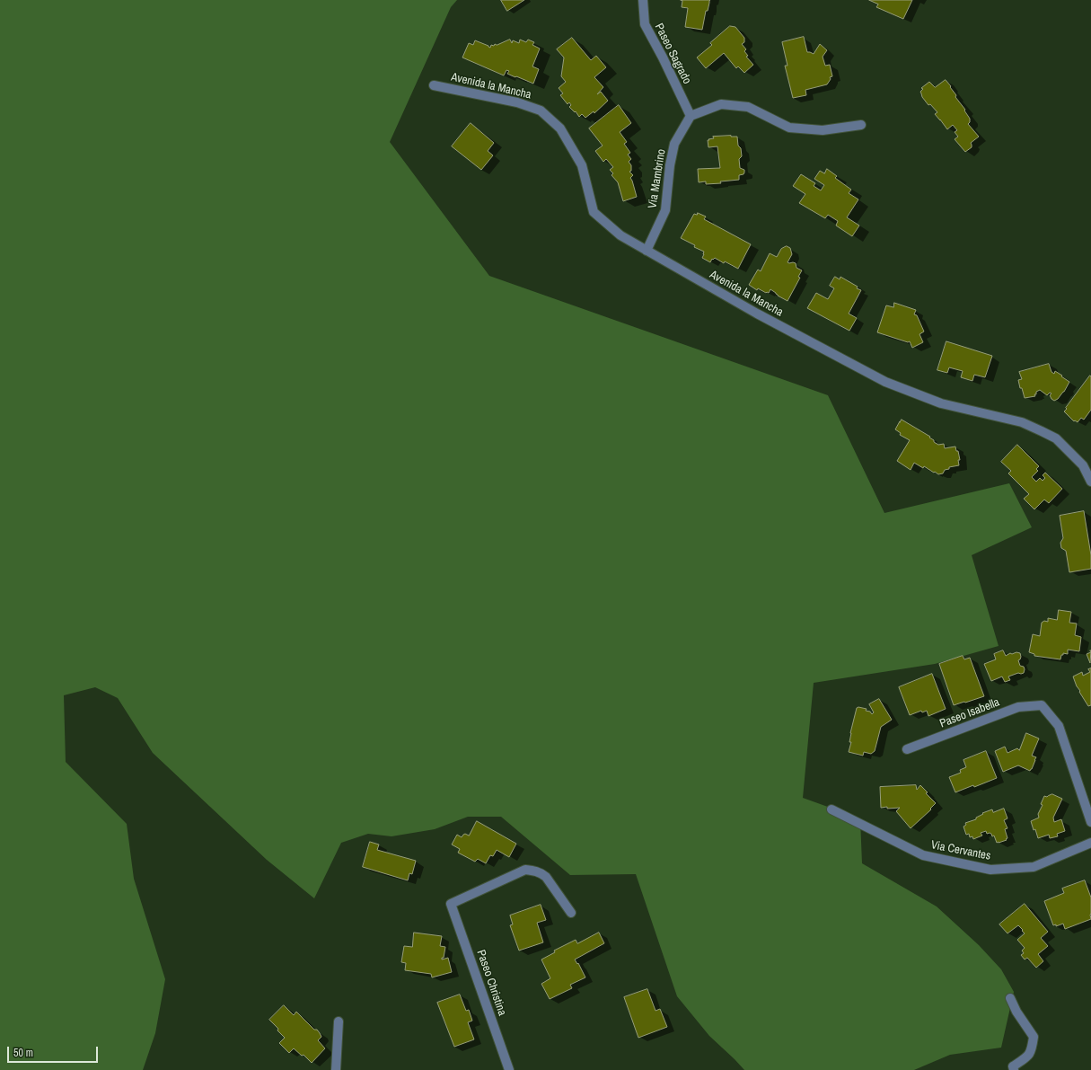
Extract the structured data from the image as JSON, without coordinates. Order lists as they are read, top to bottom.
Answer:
{
  "streets": {
    "street": [
      "Paseo Sagrado",
      "Avenida la Mancha",
      "Via Mambrino",
      "Paseo Isabella",
      "Via Cervantes",
      "Paseo Christina"
    ]
  },
  "crossings": [
    ["Paseo Sagrado", "Via Mambrino"],
    ["Avenida la Mancha", "Via Mambrino"]
  ],
  "scale_bar": "50 m"
}
